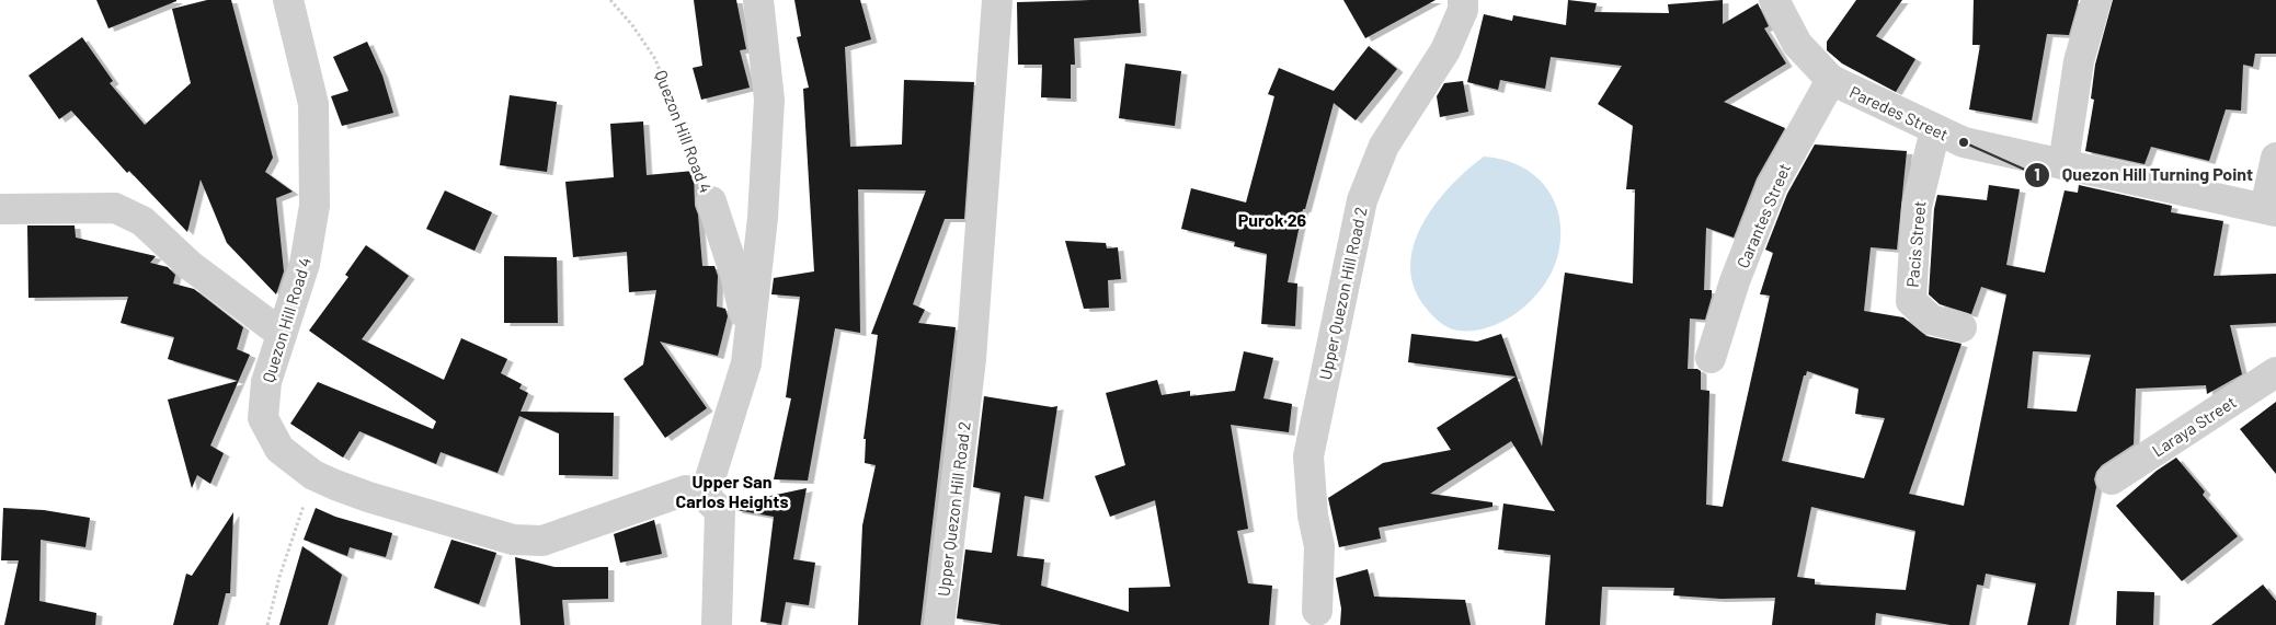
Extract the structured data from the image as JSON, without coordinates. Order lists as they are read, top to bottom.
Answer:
{
  "streets": {
    "street": [
      "Paredes Street",
      "Quezon Hill Road 4",
      "Carantes Street",
      "Pacis Street",
      "Upper Quezon Hill Road 2",
      "Laraya Street"
    ]
  },
  "crossings": [
    ["Paredes Street", "Carantes Street"],
    ["Paredes Street", "Pacis Street"]
  ],
  "districts": ["Purok 26", "Upper San Carlos Heights"],
  "places": ["Quezon Hill Turning Point"]
}
